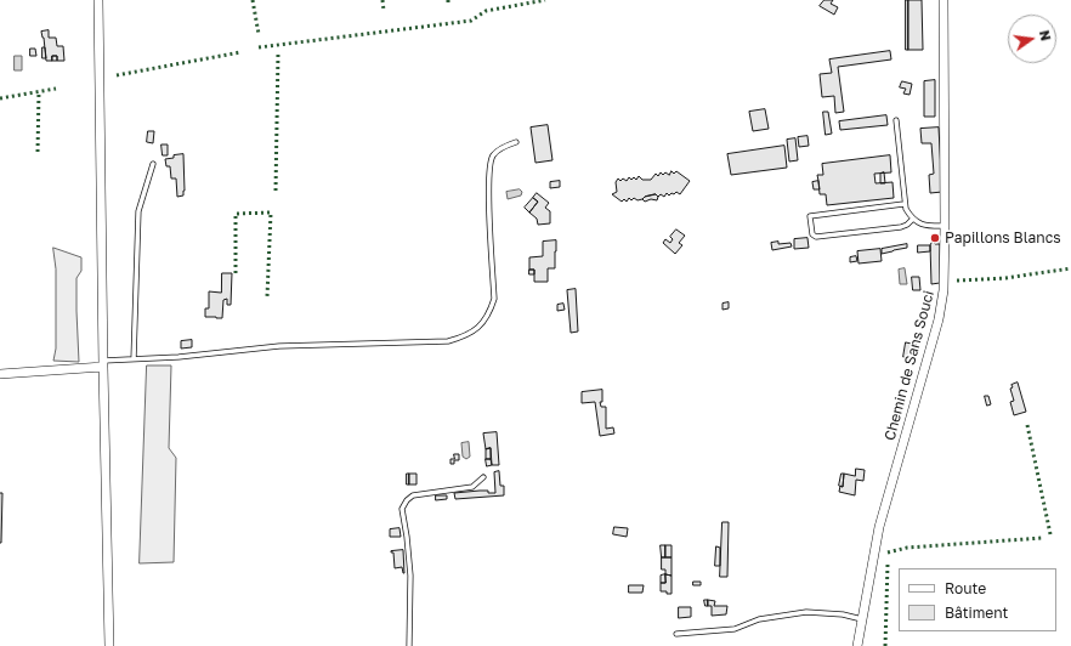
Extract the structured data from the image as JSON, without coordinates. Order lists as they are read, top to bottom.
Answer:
{
  "streets": {
    "street": ["Chemin de Sans Souci"]
  },
  "places": ["Papillons Blancs"],
  "legend": ["Route", "Bâtiment"],
  "north": "right"
}
